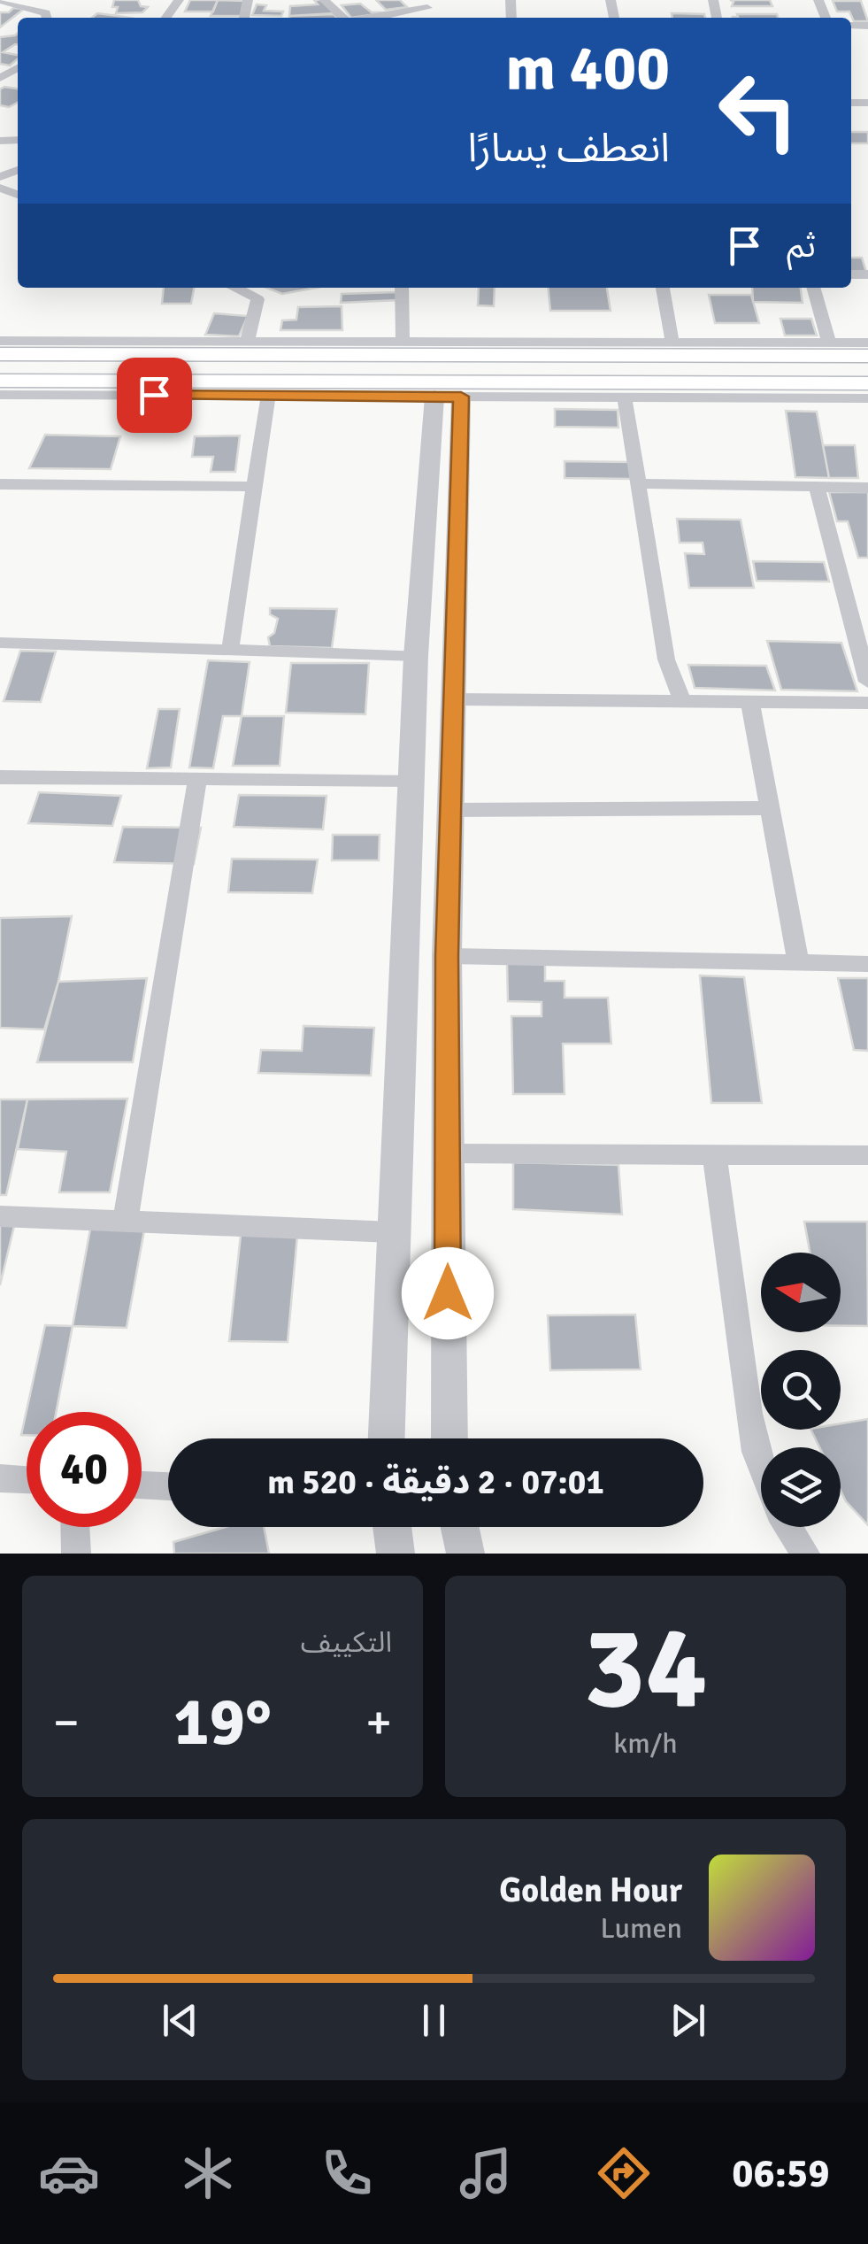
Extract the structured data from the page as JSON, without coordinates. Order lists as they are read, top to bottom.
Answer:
{
  "north": "left",
  "page": {
    "turn": ["400 m", "انعطف يسارًا"],
    "then": "ثم",
    "limit": "40",
    "trip": "07:01 · 2 دقيقة · 520 m",
    "tile": [
      ["34", "km/h"],
      "التكييف"
    ],
    "heat": ["−", "19°", "+"],
    "song": ["Golden Hour", "Lumen"],
    "tabs": "06:59"
  }
}
